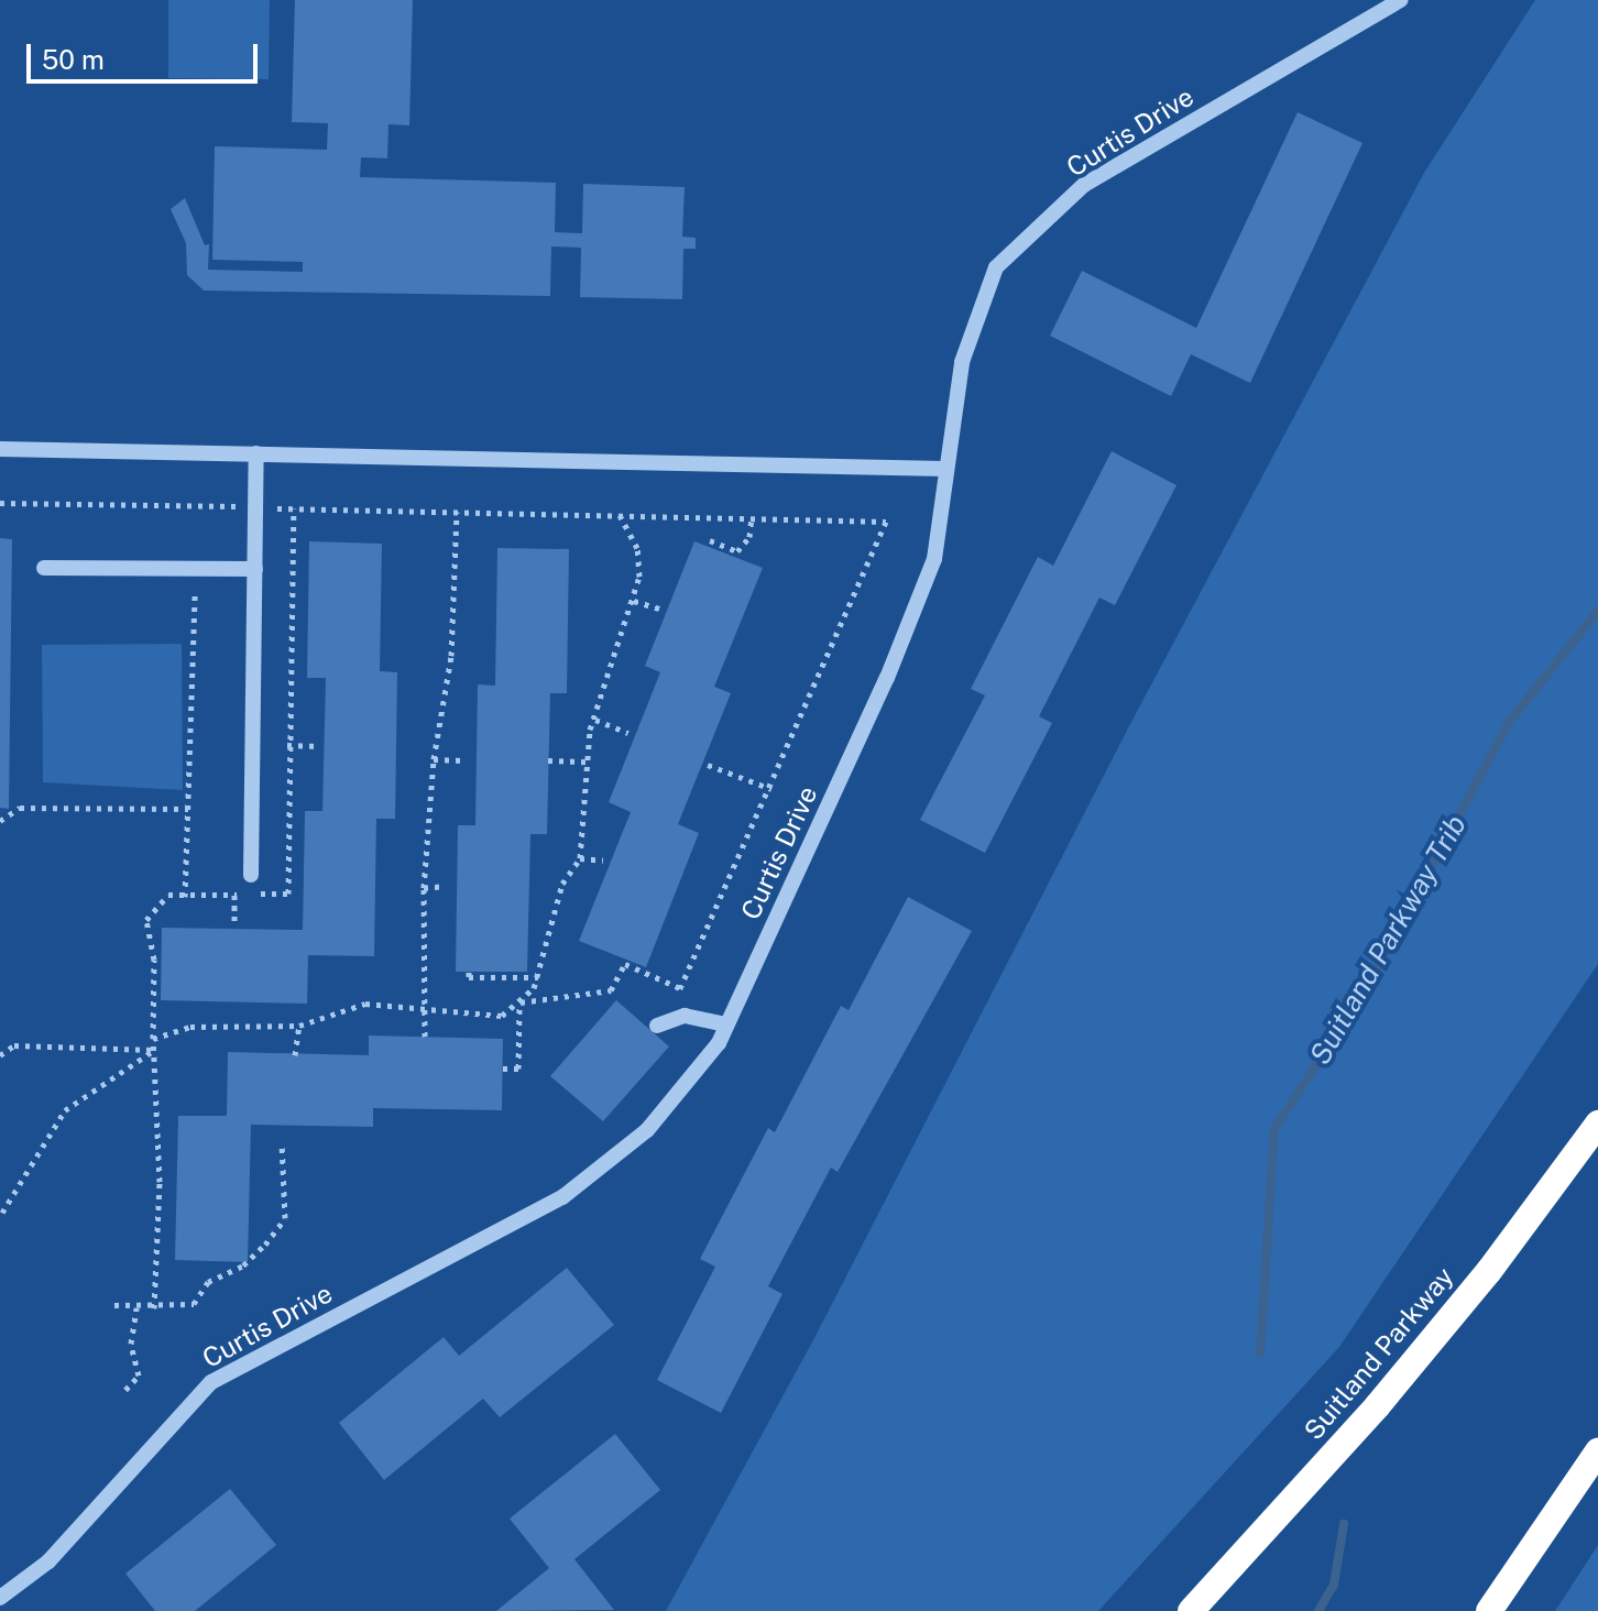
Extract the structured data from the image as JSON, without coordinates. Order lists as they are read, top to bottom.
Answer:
{
  "streets": {
    "highway": ["Suitland Parkway"],
    "street": ["Curtis Drive"]
  },
  "water": ["Suitland Parkway Trib"],
  "scale_bar": "50 m"
}
